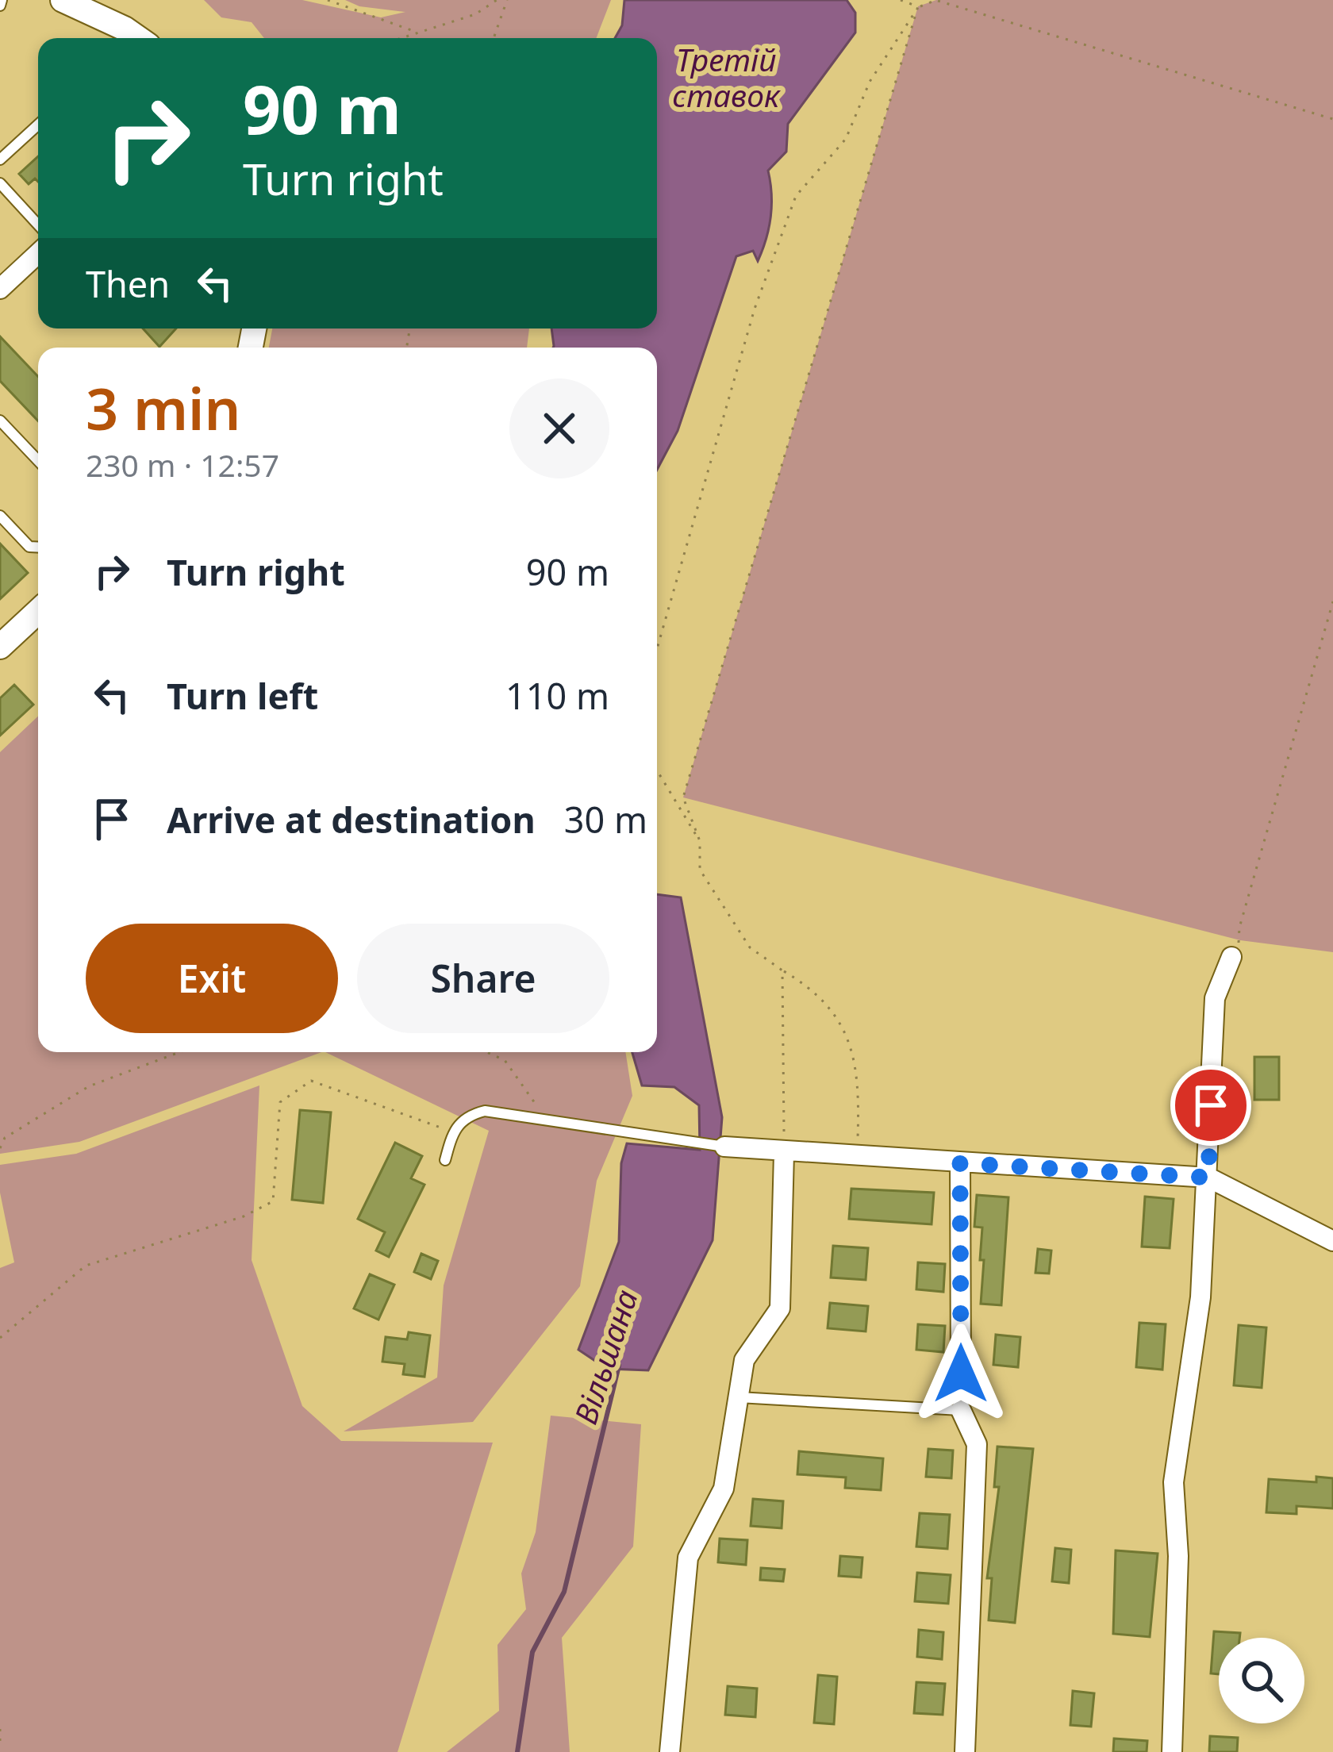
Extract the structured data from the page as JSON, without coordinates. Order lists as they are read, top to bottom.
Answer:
{
  "water": ["Третій ставок", "Вільшана"],
  "page": {
    "turn": ["90 m", "Turn right"],
    "then": "Then",
    "heading": ["3 min", "230 m · 12:57"],
    "list": [
      {
        "name": "Turn right",
        "value": "90 m"
      },
      {
        "name": "Turn left",
        "value": "110 m"
      },
      {
        "name": "Arrive at destination",
        "value": "30 m"
      }
    ],
    "buttons": ["Exit", "Share"]
  }
}
